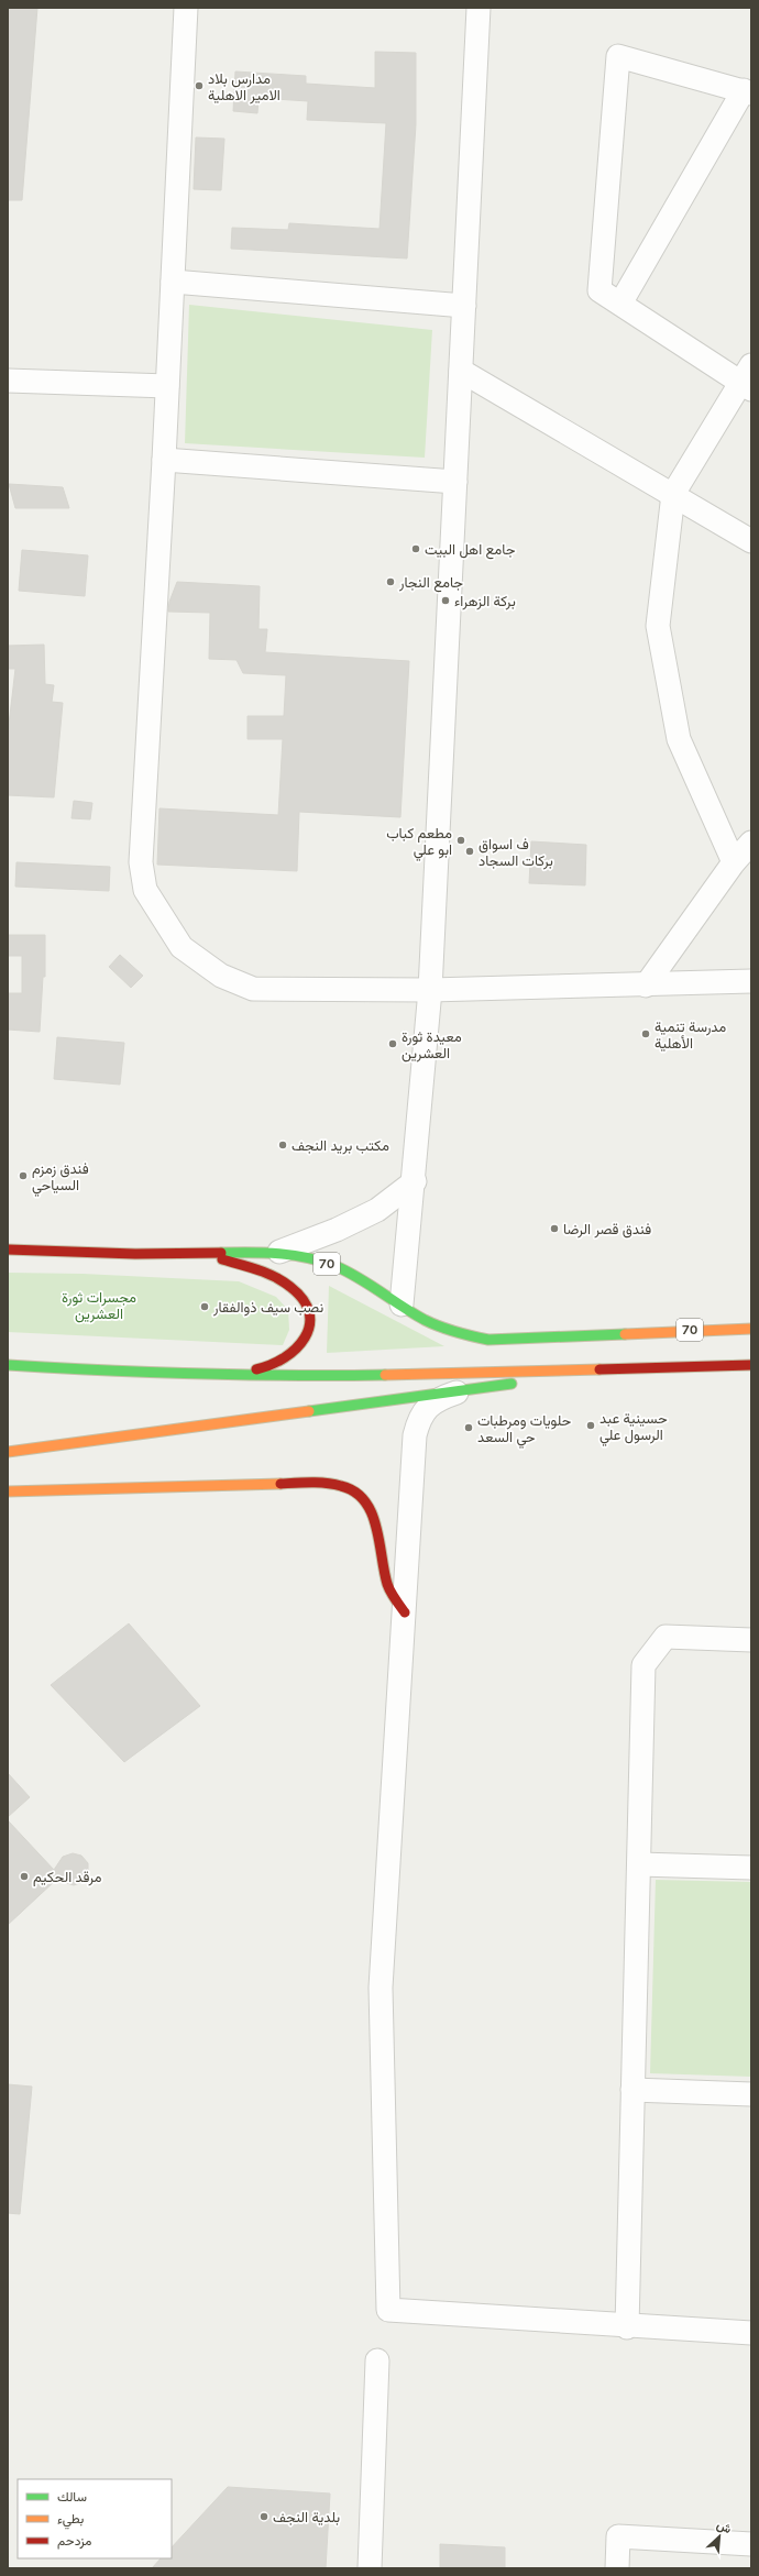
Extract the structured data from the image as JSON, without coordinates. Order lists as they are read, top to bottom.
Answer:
{
  "streets": {
    "highway": ["70"]
  },
  "parks": ["مجسرات ثورة العشرين"],
  "places": [
    "مدارس بلاد الامير الاهلية",
    "جامع اهل البيت",
    "جامع النجار",
    "بركة الزهراء",
    "مطعم كباب ابو علي",
    "ف اسواق بركات السجاد",
    "مدرسة تنمية الأهلية",
    "معيدة ثورة العشرين",
    "مكتب بريد النجف",
    "فندق زمزم السياحي",
    "فندق قصر الرضا",
    "نصب سيف ذوالفقار",
    "حسينية عبد الرسول علي",
    "حلويات ومرطبات حي السعد",
    "مرقد الحكيم",
    "بلدية النجف"
  ],
  "legend": ["سالك", "بطيء", "مزدحم"],
  "north": "top right"
}
